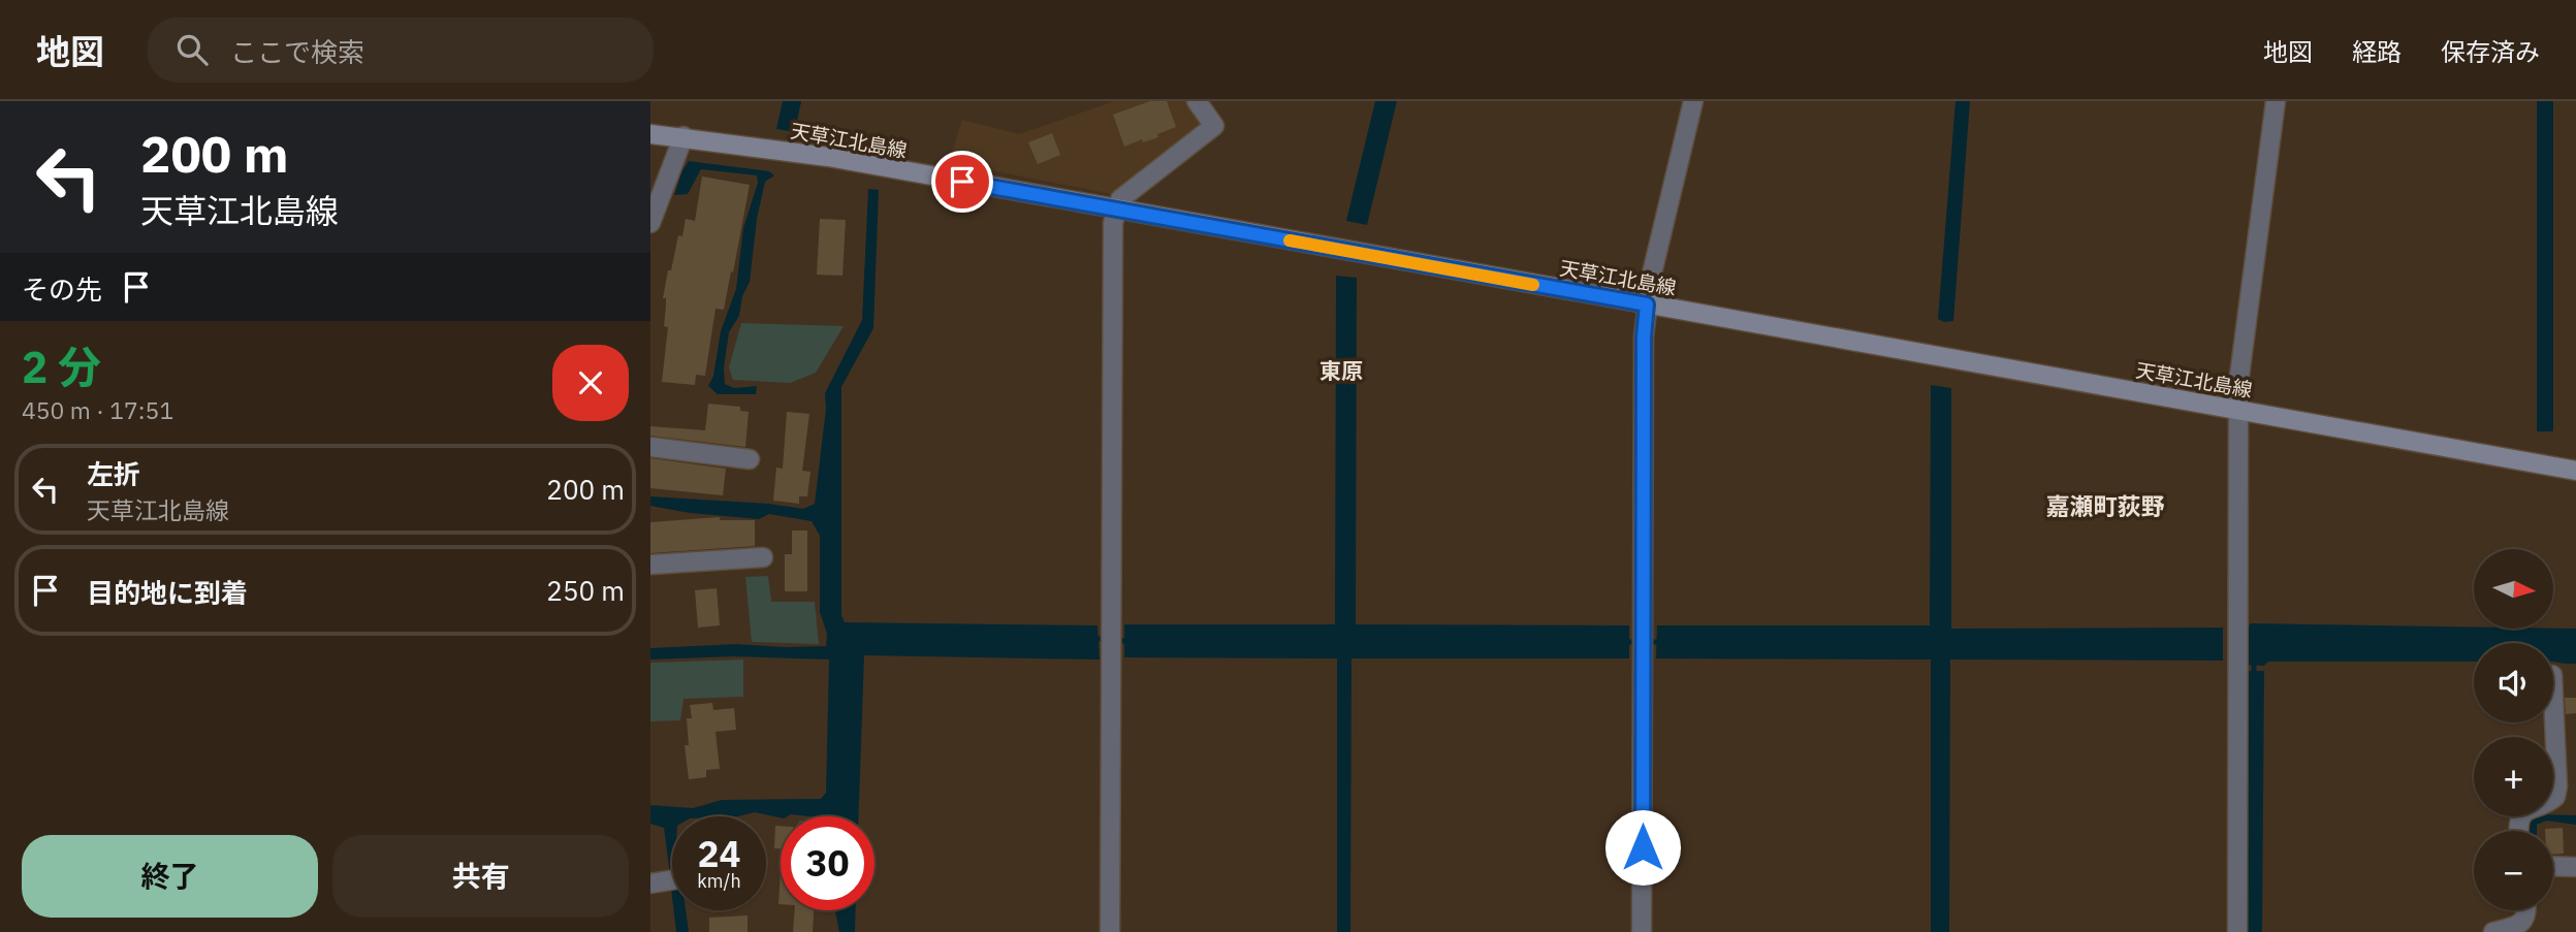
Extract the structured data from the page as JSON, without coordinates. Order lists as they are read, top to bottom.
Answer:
{
  "streets": {
    "street": ["天草江北島線"]
  },
  "districts": ["東原", "嘉瀬町荻野"],
  "north": "right",
  "page": {
    "header": "地図",
    "search": "ここで検索",
    "nav": ["地図", "経路", "保存済み"],
    "turn": ["200 m", "天草江北島線"],
    "then": "その先",
    "heading": ["2 分", "450 m · 17:51"],
    "list": [
      {
        "name": "左折",
        "note": "天草江北島線",
        "value": "200 m"
      },
      {
        "name": "目的地に到着",
        "value": "250 m"
      }
    ],
    "map_buttons": ["+", "−"],
    "speed": "24 km/h",
    "limit": "30",
    "buttons": ["終了", "共有"]
  }
}
